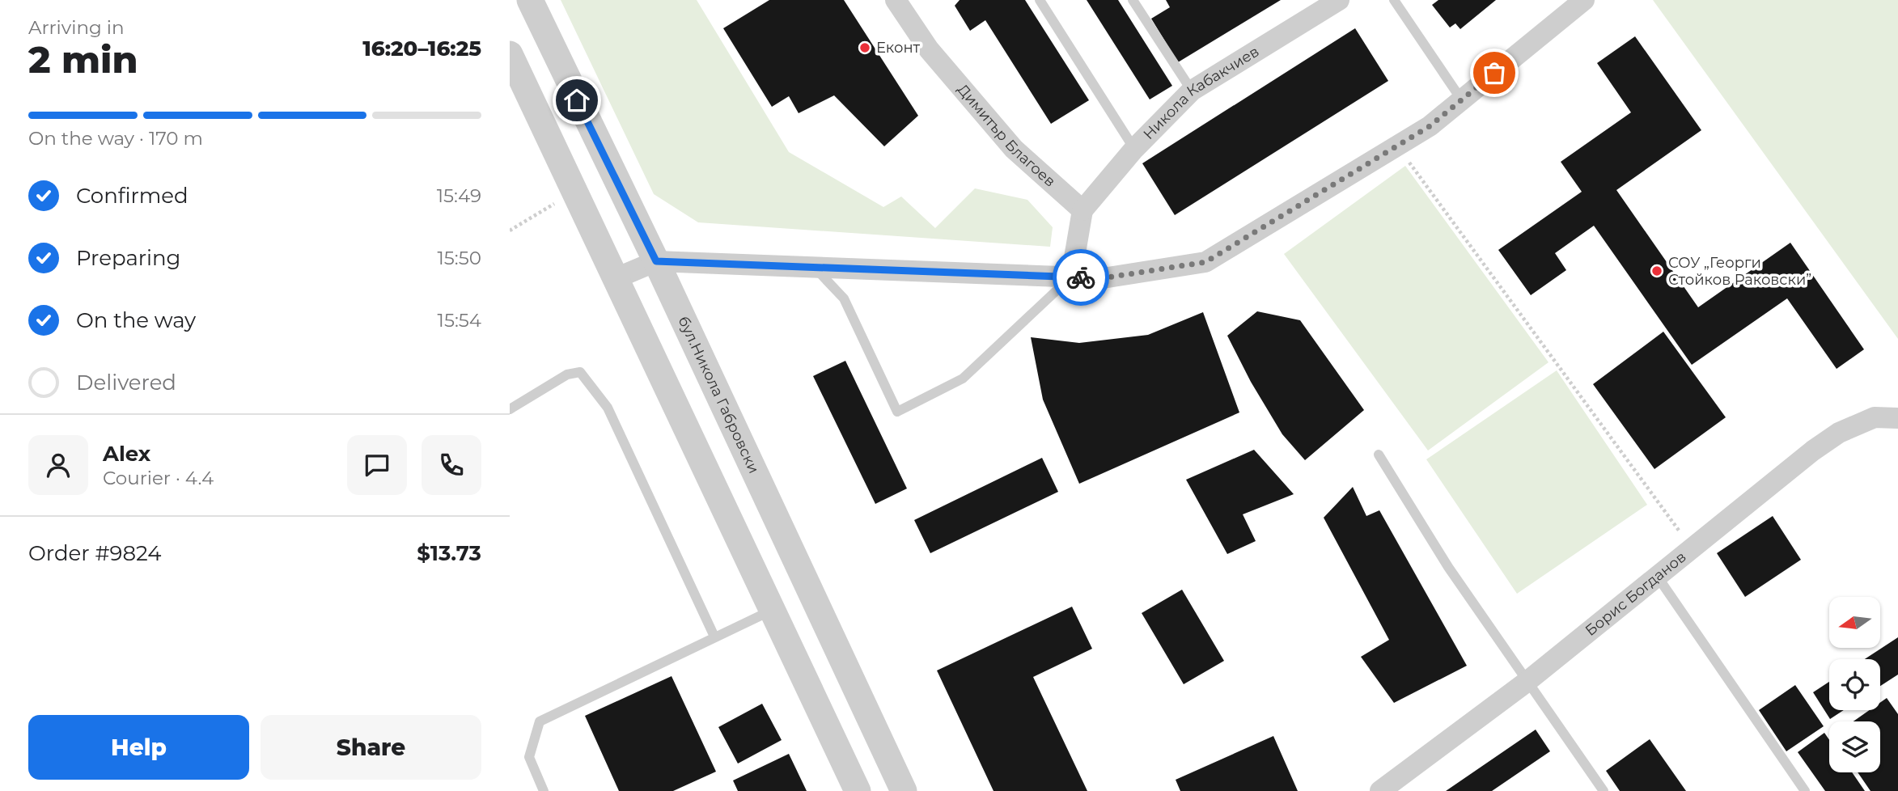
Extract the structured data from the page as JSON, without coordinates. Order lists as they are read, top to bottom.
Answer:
{
  "streets": {
    "street": [
      "Никола Кабакчиев",
      "Димитър Благоев",
      "бул.Никола Габровски",
      "Борис Богданов"
    ]
  },
  "crossings": [
    ["Никола Кабакчиев", "Димитър Благоев"]
  ],
  "places": ["Еконт", "СОУ „Георги Стойков Раковски”"],
  "north": "left",
  "page": {
    "heading": ["2 min", "Arriving in", "16:20–16:25"],
    "panel": [
      "Alex",
      "Courier · 4.4",
      "Order #9824",
      "$13.73"
    ],
    "bar": "On the way · 170 m",
    "list": [
      ["Confirmed", "15:49"],
      ["Preparing", "15:50"],
      ["On the way", "15:54"],
      "Delivered"
    ],
    "buttons": ["Help", "Share"]
  }
}
